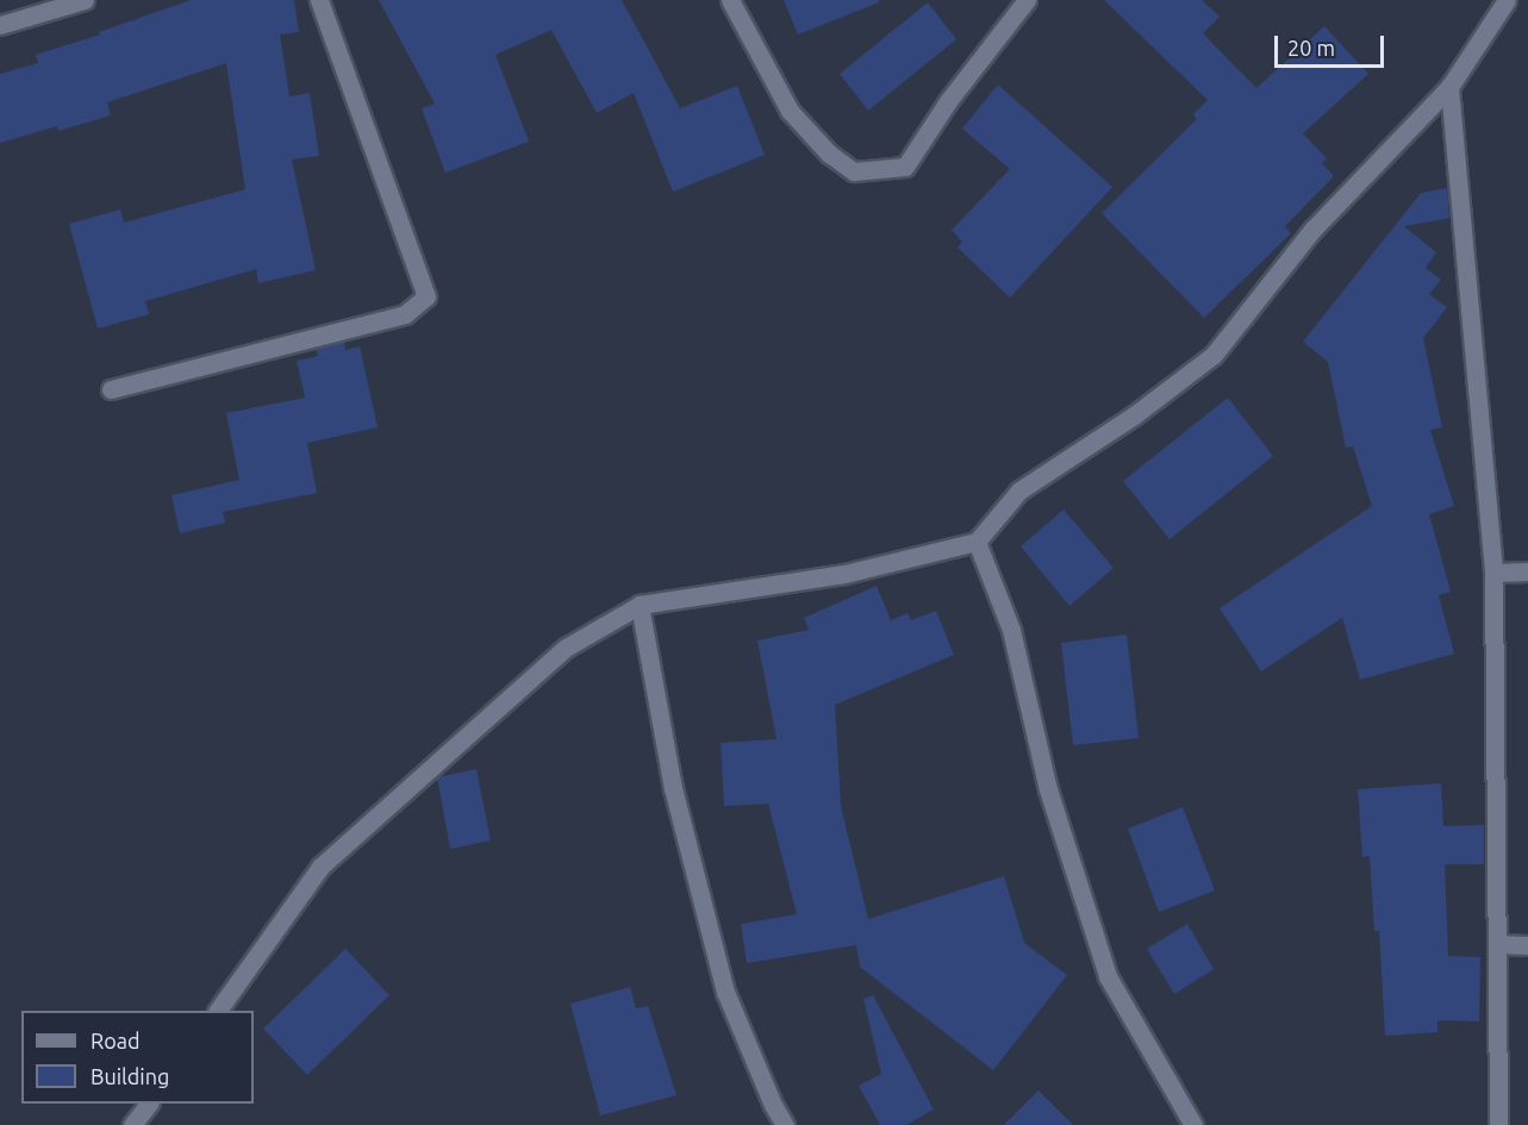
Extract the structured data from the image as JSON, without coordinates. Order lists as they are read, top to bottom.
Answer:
{
  "legend": ["Road", "Building"],
  "scale_bar": "20 m"
}
